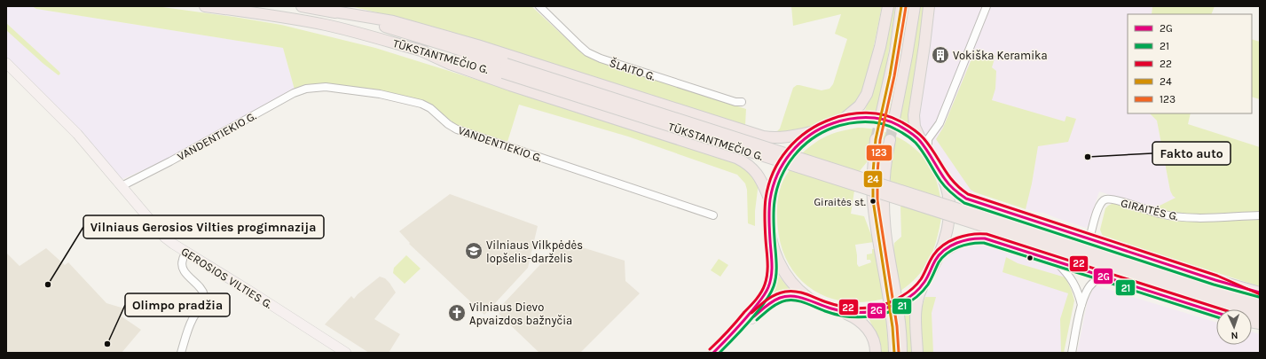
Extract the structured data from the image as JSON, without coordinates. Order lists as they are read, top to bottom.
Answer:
{
  "streets": {
    "highway": ["TŪKSTANTMEČIO G."],
    "main road": ["GEROSIOS VILTIES G."],
    "street": ["ŠLAITO G.", "VANDENTIEKIO G.", "GIRAITĖS G."]
  },
  "crossings": [
    ["VANDENTIEKIO G.", "GEROSIOS VILTIES G."]
  ],
  "places": {
    "building": ["Vokiška Keramika"],
    "other": [
      "Fakto auto",
      "Giraitės st.",
      "Vilniaus Gerosios Vilties progimnazija",
      "Olimpo pradžia"
    ],
    "school or university": ["Vilniaus Vilkpėdės lopšelis-darželis"],
    "church": ["Vilniaus Dievo Apvaizdos bažnyčia"]
  },
  "lines": [
    "transit line 24",
    "transit line 123",
    "transit line 22",
    "transit line 2G",
    "transit line 21"
  ],
  "legend": [
    "2G",
    "21",
    "22",
    "24",
    "123"
  ],
  "north": "bottom"
}
